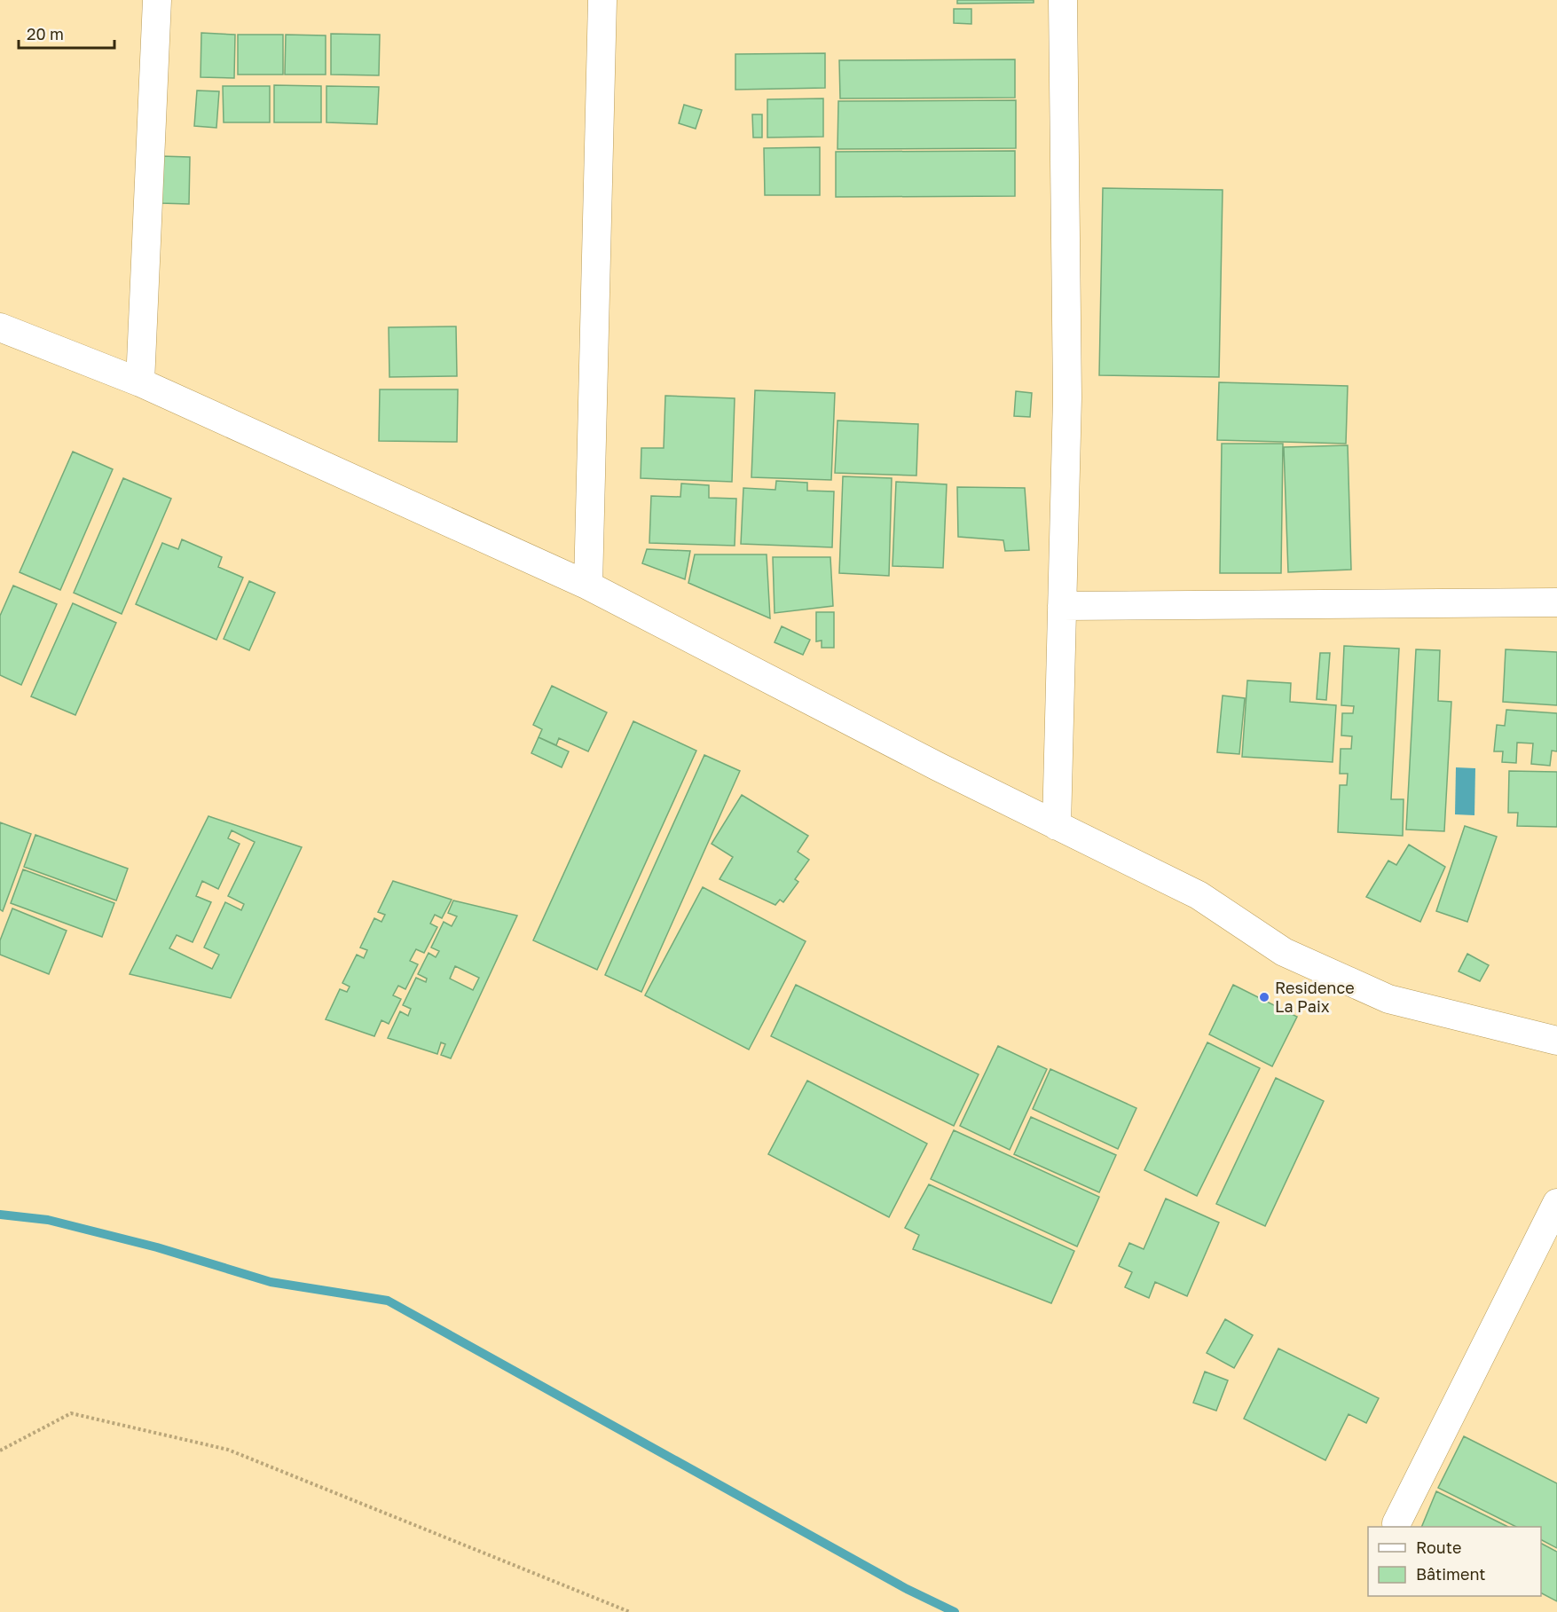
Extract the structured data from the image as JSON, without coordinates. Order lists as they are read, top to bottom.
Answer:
{
  "places": ["Residence La Paix"],
  "legend": ["Route", "Bâtiment"],
  "scale_bar": "20 m"
}
